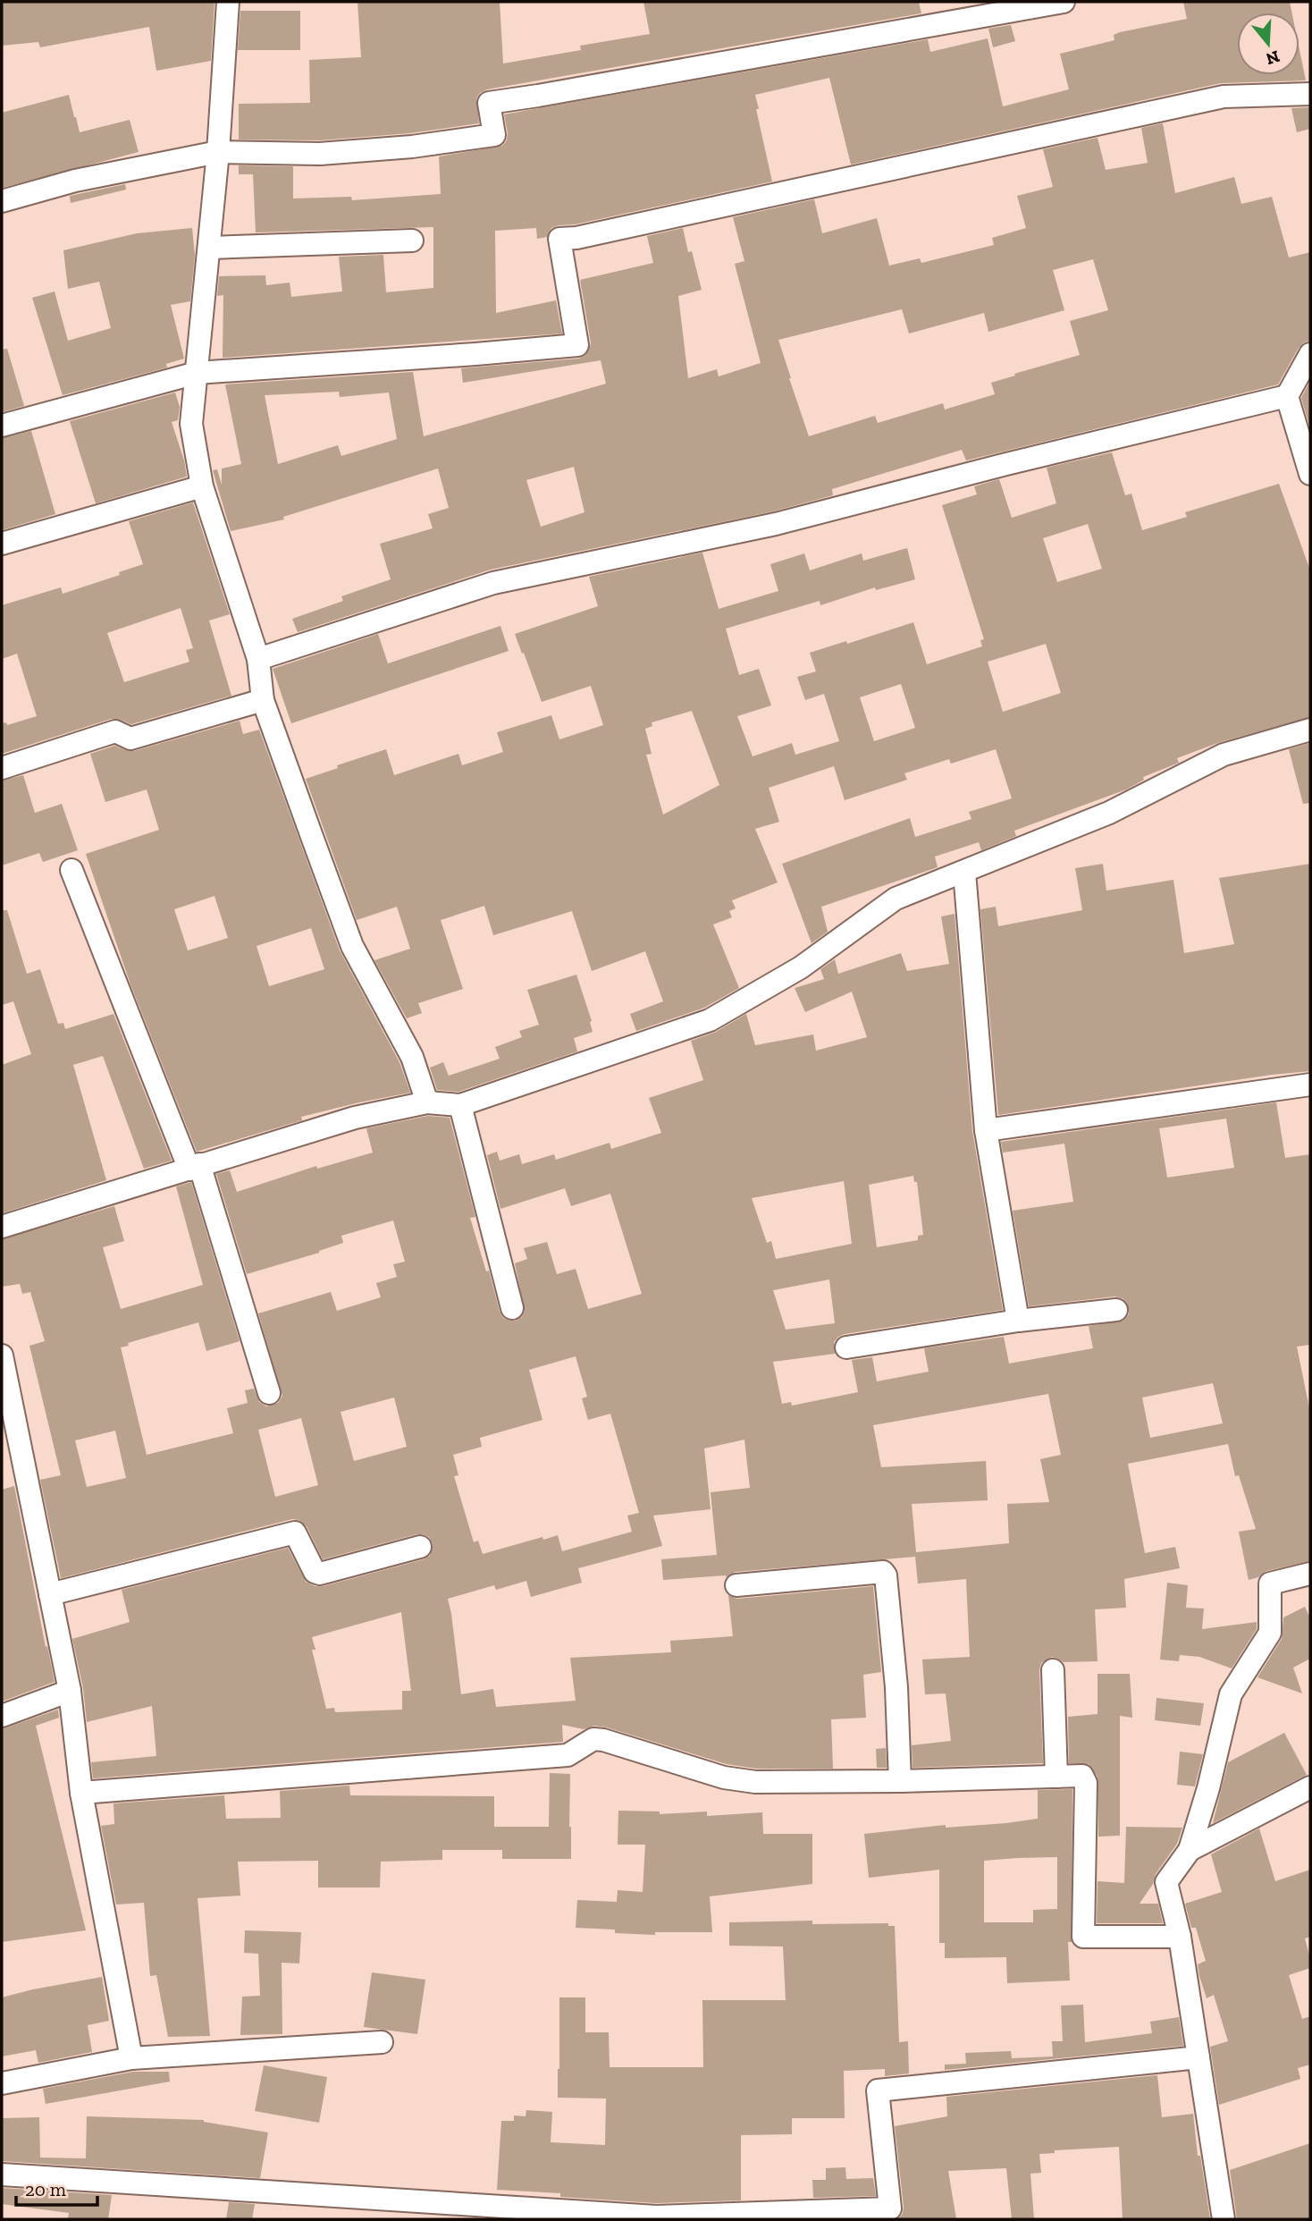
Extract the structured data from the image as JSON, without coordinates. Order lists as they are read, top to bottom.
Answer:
{
  "scale_bar": "20 m",
  "north": "bottom"
}
